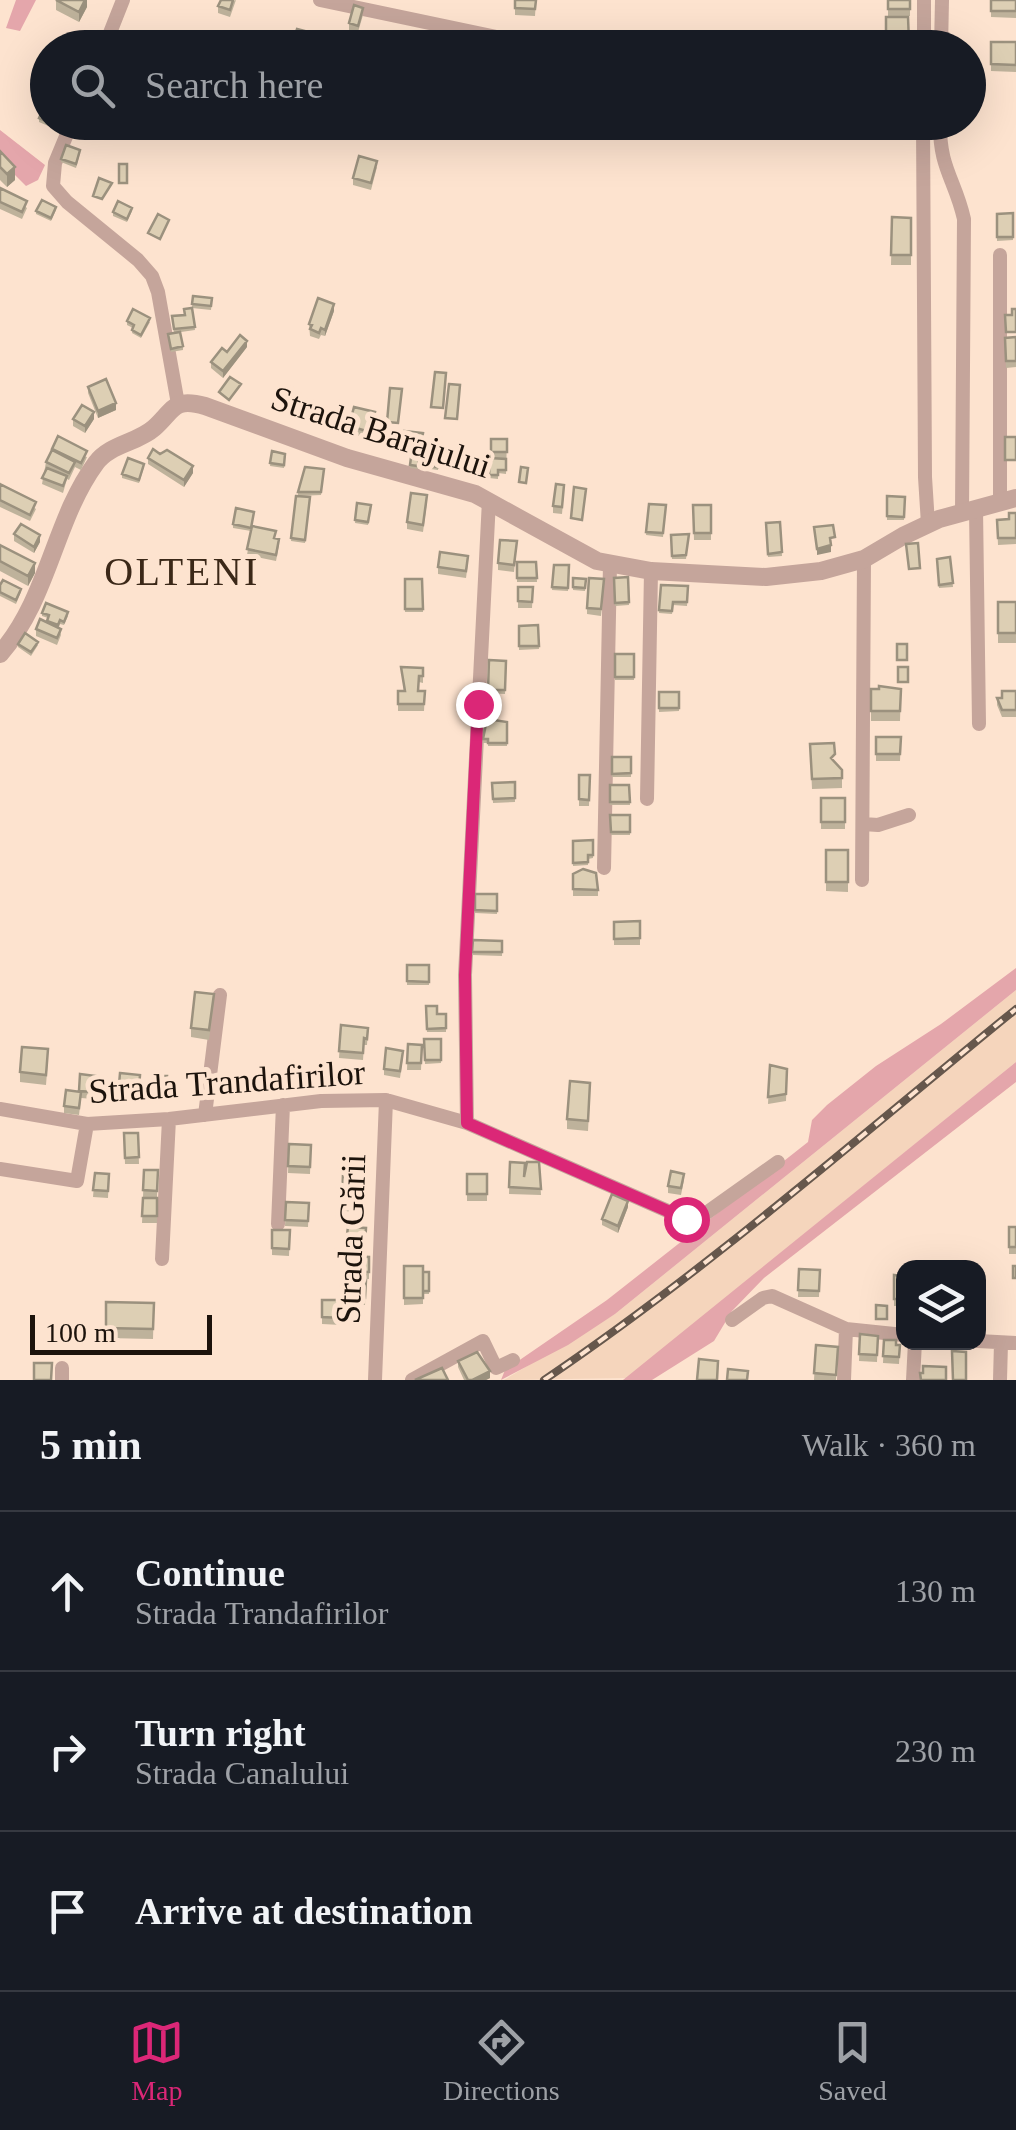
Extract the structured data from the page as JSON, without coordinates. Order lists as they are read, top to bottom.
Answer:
{
  "streets": {
    "street": ["Strada Barajului", "Strada Trandafirilor", "Strada Gării"]
  },
  "crossings": [
    ["Strada Trandafirilor", "Strada Gării"]
  ],
  "districts": ["OLTENI"],
  "scale_bar": "100 m",
  "page": {
    "search": "Search here",
    "scale": "100 m",
    "heading": ["5 min", "Walk · 360 m"],
    "list": [
      ["Continue", "Strada Trandafirilor", "130 m"],
      ["Turn right", "Strada Canalului", "230 m"],
      "Arrive at destination"
    ],
    "nav": ["Map", "Directions", "Saved"]
  }
}
